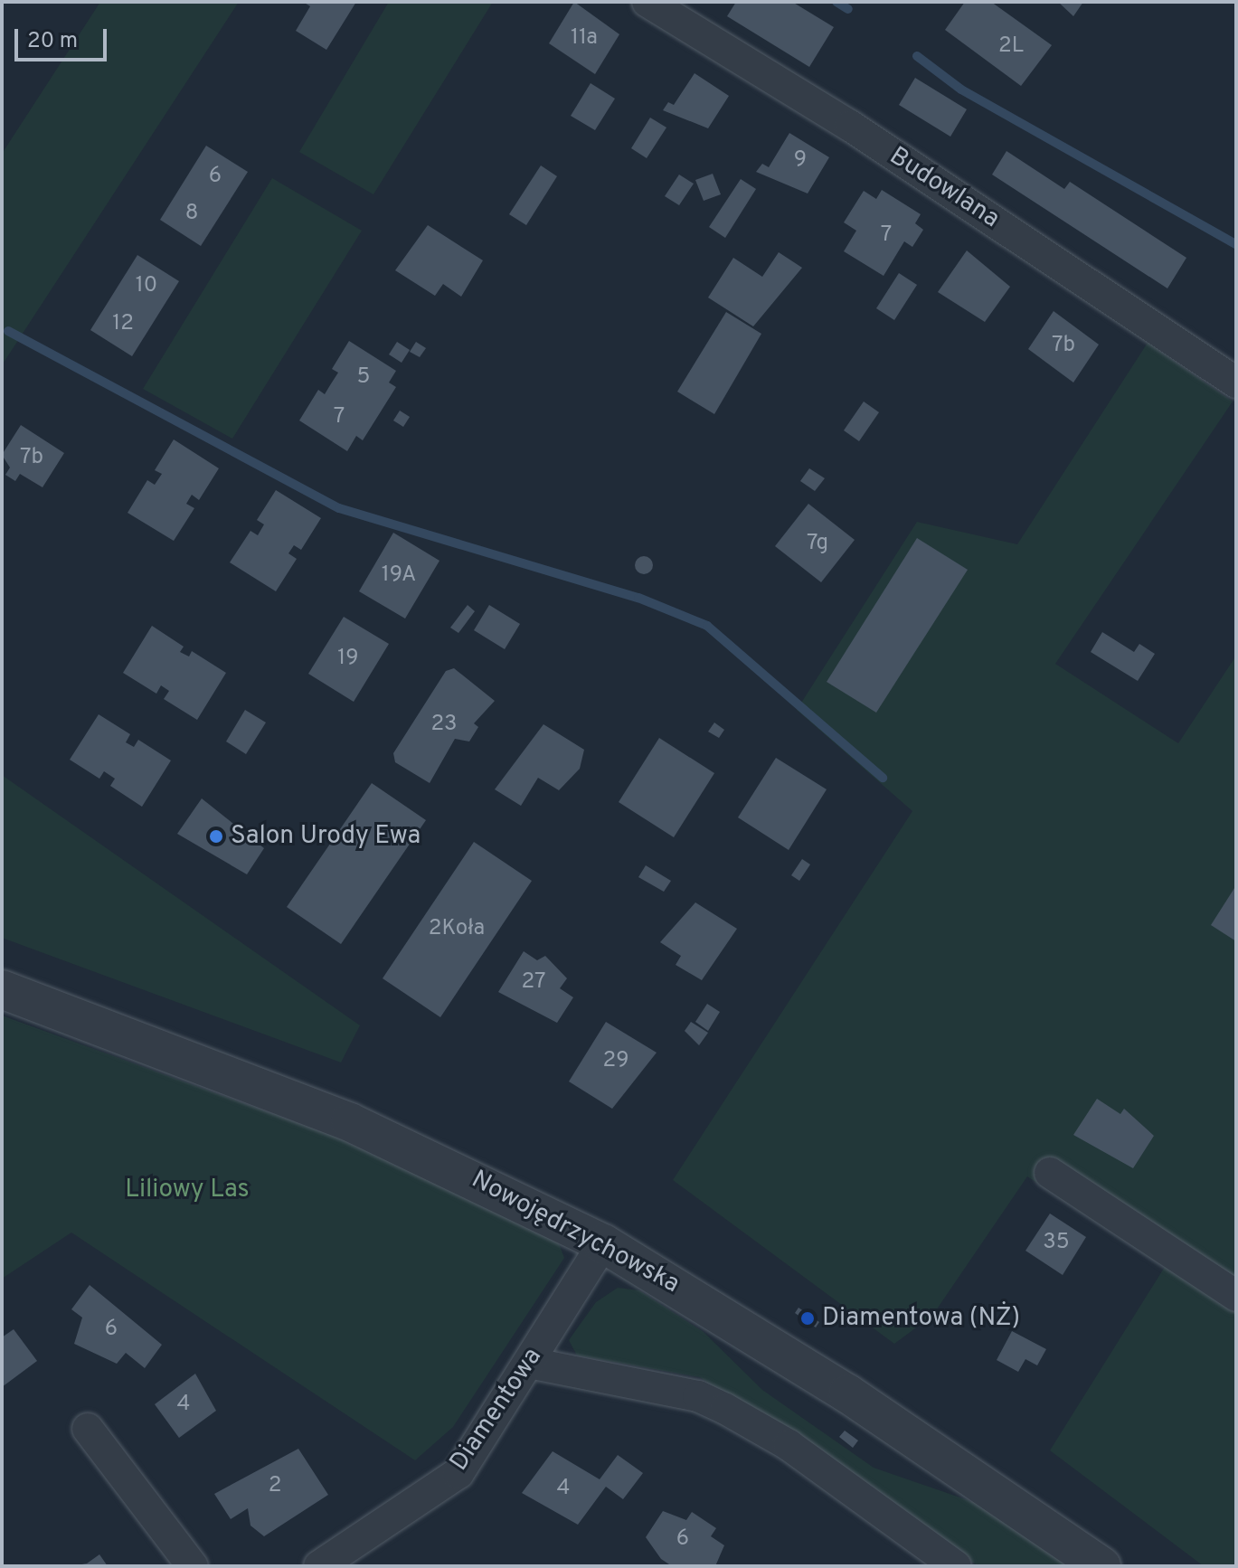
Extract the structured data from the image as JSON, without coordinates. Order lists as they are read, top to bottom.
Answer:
{
  "streets": {
    "street": ["Budowlana", "Nowojędrzychowska", "Diamentowa"]
  },
  "crossings": [
    ["Nowojędrzychowska", "Diamentowa"]
  ],
  "parks": ["Liliowy Las"],
  "places": ["Salon Urody Ewa", "Diamentowa (NŻ)"],
  "house_numbers": [
    "11a",
    "2L",
    "9",
    "6",
    "8",
    "7",
    "10",
    "12",
    "7b",
    "5",
    "7",
    "7b",
    "7g",
    "19A",
    "19",
    "23",
    "2Koła",
    "27",
    "29",
    "35",
    "6",
    "4",
    "2",
    "4",
    "6"
  ],
  "scale_bar": "20 m"
}
